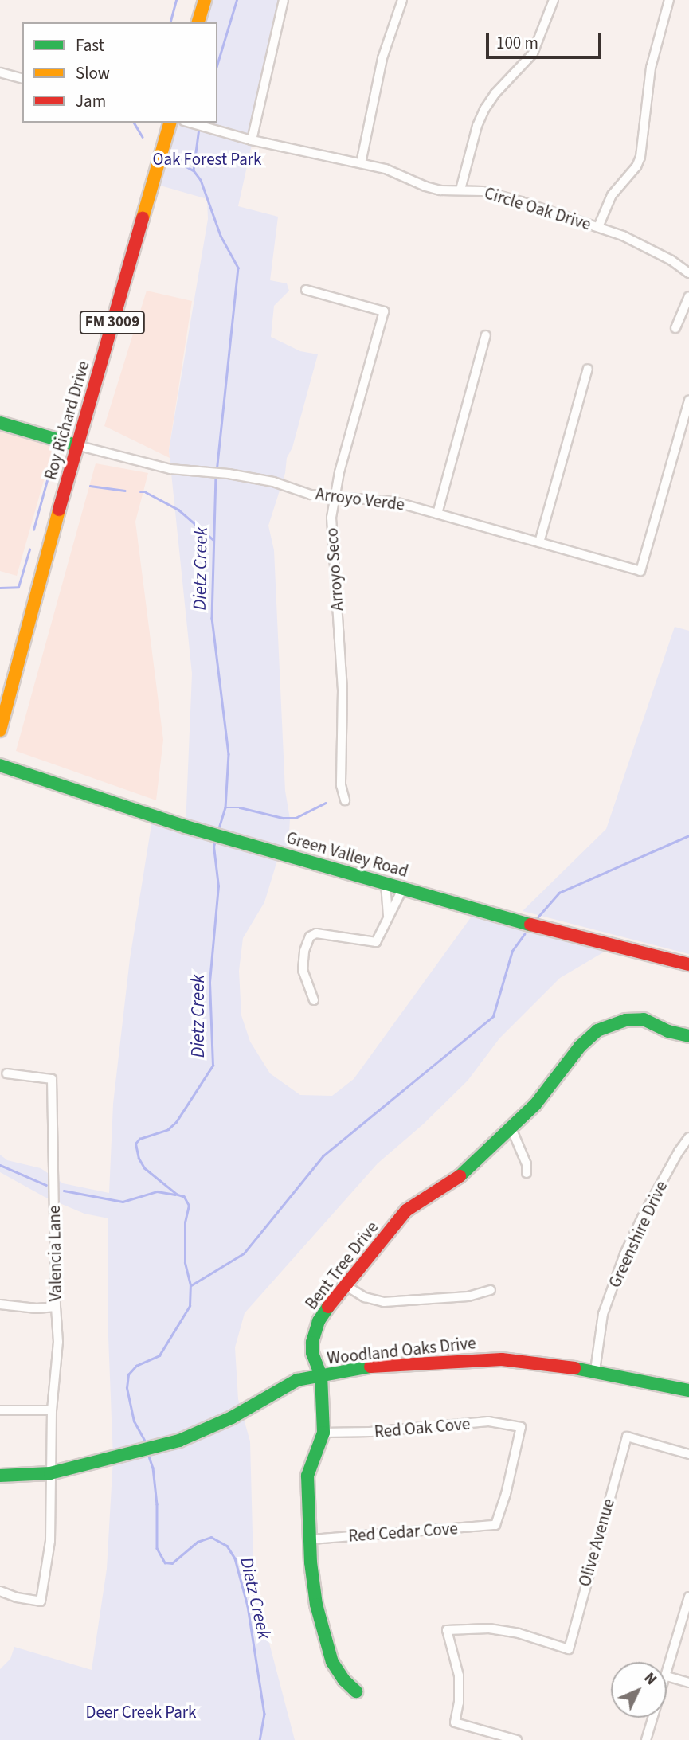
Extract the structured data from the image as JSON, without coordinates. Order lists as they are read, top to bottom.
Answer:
{
  "streets": {
    "street": [
      "Circle Oak Drive",
      "FM 3009",
      "Roy Richard Drive",
      "Arroyo Verde",
      "Arroyo Seco",
      "Green Valley Road",
      "Greenshire Drive",
      "Valencia Lane",
      "Bent Tree Drive",
      "Woodland Oaks Drive",
      "Red Oak Cove",
      "Red Cedar Cove",
      "Olive Avenue"
    ]
  },
  "crossings": [
    ["Roy Richard Drive", "Arroyo Verde"],
    ["Arroyo Verde", "Arroyo Seco"],
    ["Greenshire Drive", "Woodland Oaks Drive"],
    ["Valencia Lane", "Woodland Oaks Drive"],
    ["Bent Tree Drive", "Woodland Oaks Drive"],
    ["Bent Tree Drive", "Red Oak Cove"],
    ["Bent Tree Drive", "Red Cedar Cove"],
    ["Red Oak Cove", "Red Cedar Cove"]
  ],
  "water": ["Dietz Creek"],
  "parks": ["Oak Forest Park", "Deer Creek Park"],
  "legend": ["Fast", "Slow", "Jam"],
  "scale_bar": "100 m",
  "north": "top right"
}
